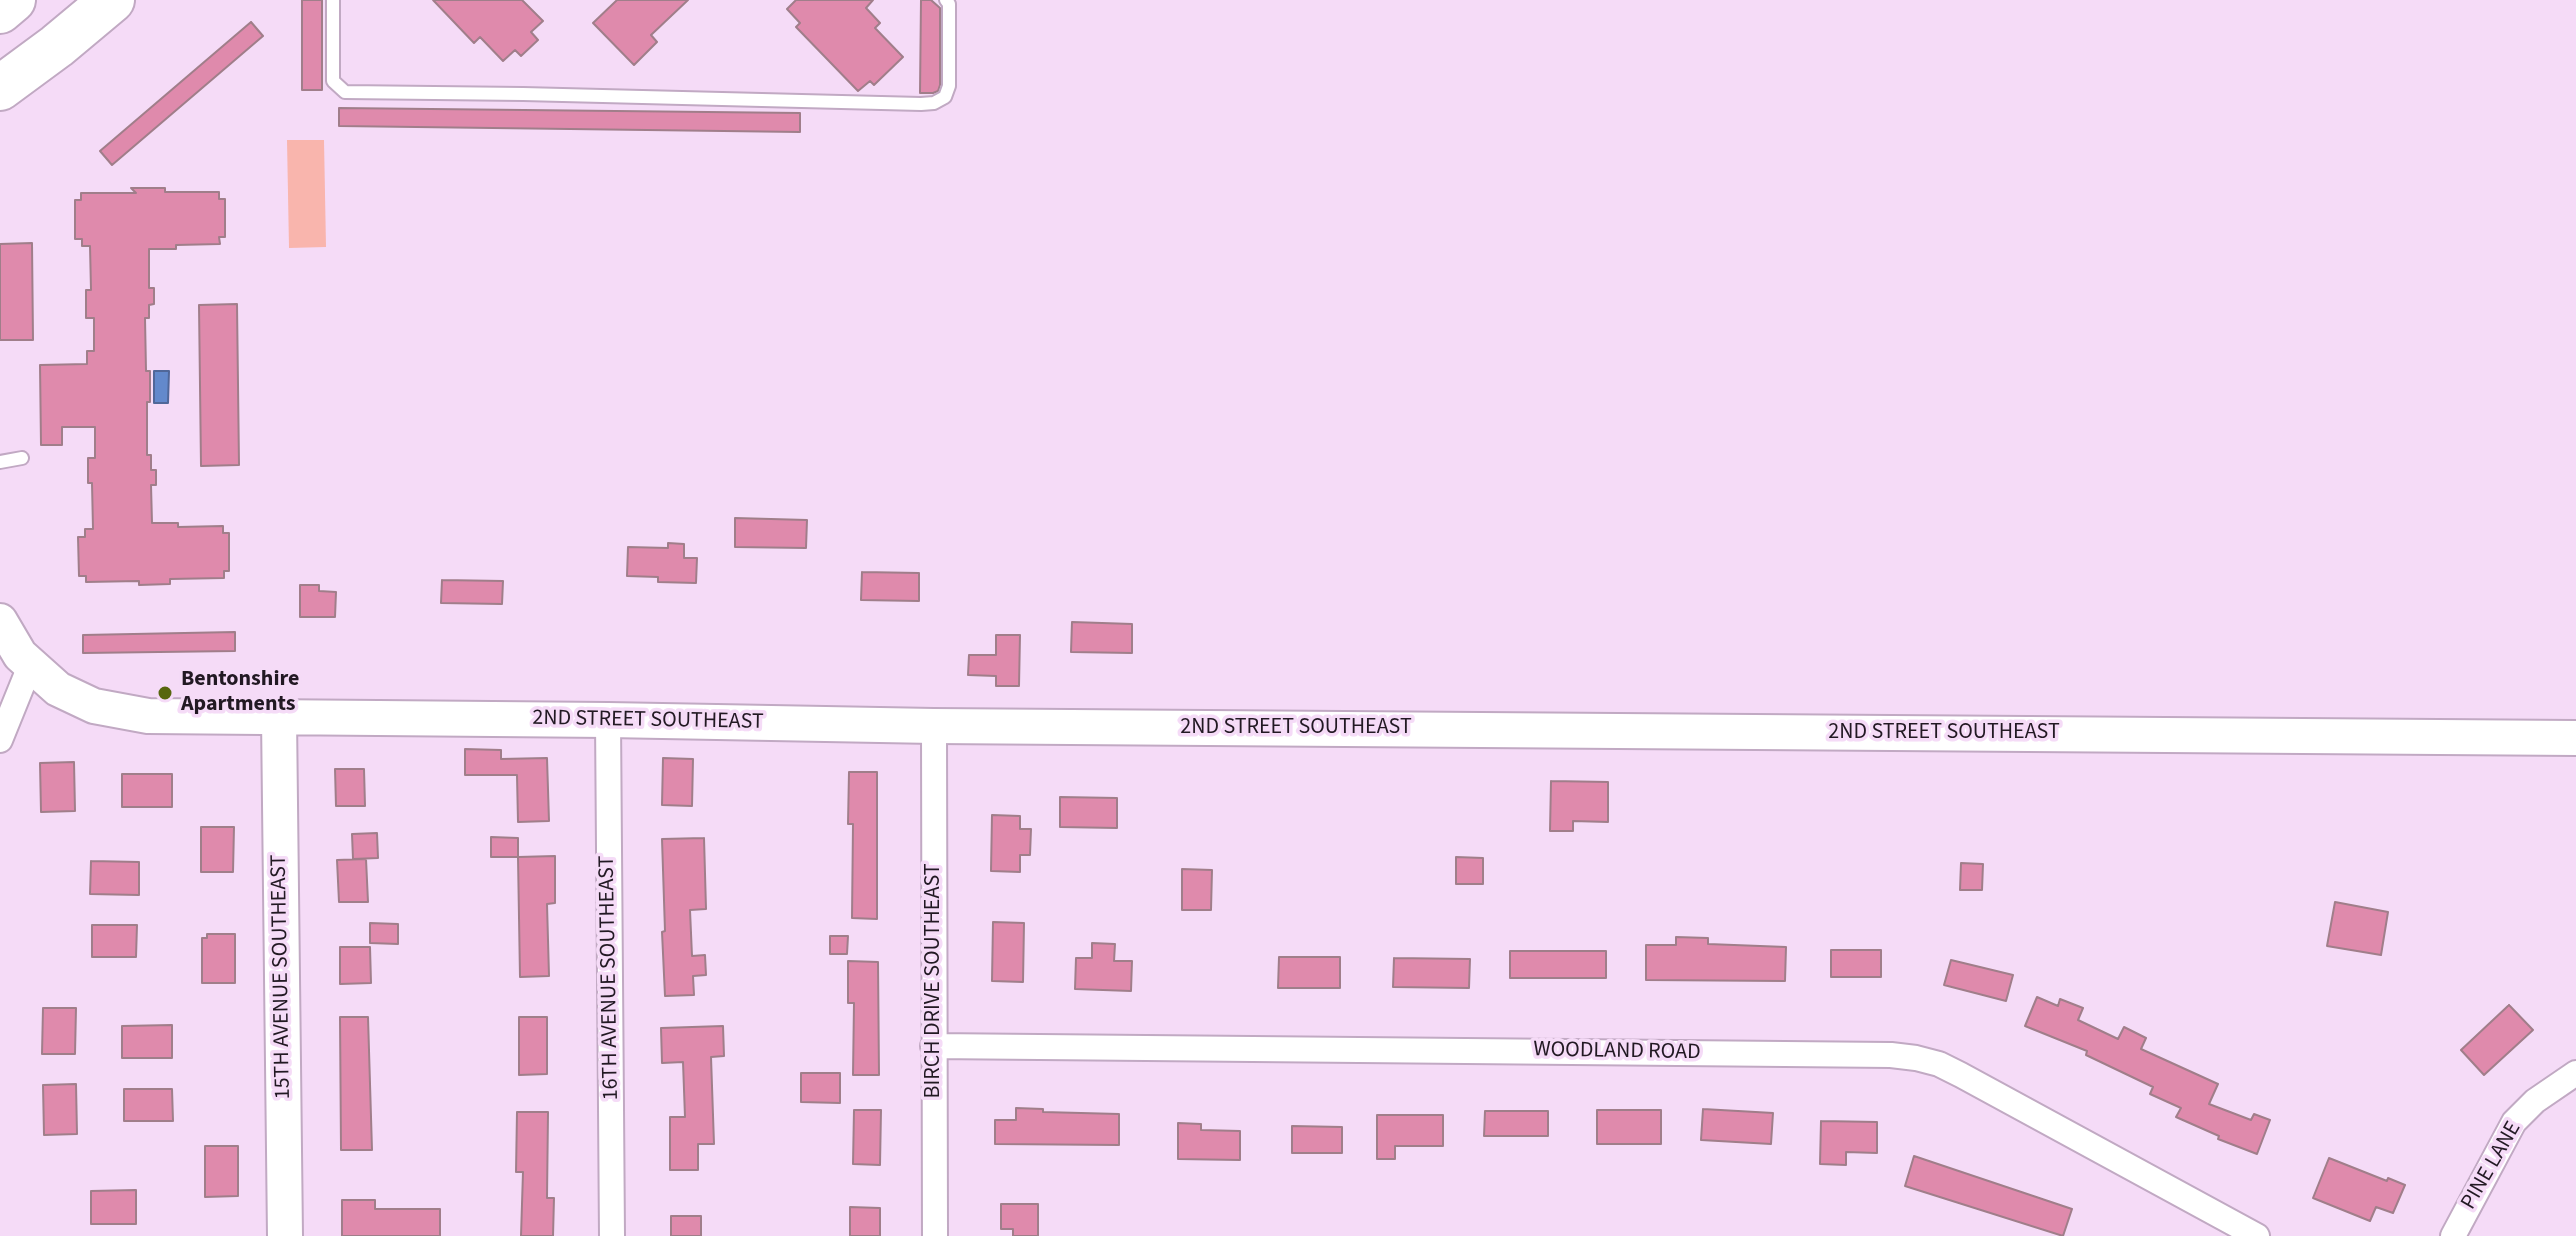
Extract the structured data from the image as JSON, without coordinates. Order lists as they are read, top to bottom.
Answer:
{
  "streets": {
    "street": [
      "2ND STREET SOUTHEAST",
      "15TH AVENUE SOUTHEAST",
      "16TH AVENUE SOUTHEAST",
      "BIRCH DRIVE SOUTHEAST",
      "WOODLAND ROAD",
      "PINE LANE"
    ]
  },
  "crossings": [
    ["2ND STREET SOUTHEAST", "15TH AVENUE SOUTHEAST"],
    ["2ND STREET SOUTHEAST", "16TH AVENUE SOUTHEAST"],
    ["2ND STREET SOUTHEAST", "BIRCH DRIVE SOUTHEAST"],
    ["BIRCH DRIVE SOUTHEAST", "WOODLAND ROAD"]
  ],
  "places": ["Bentonshire Apartments"]
}
